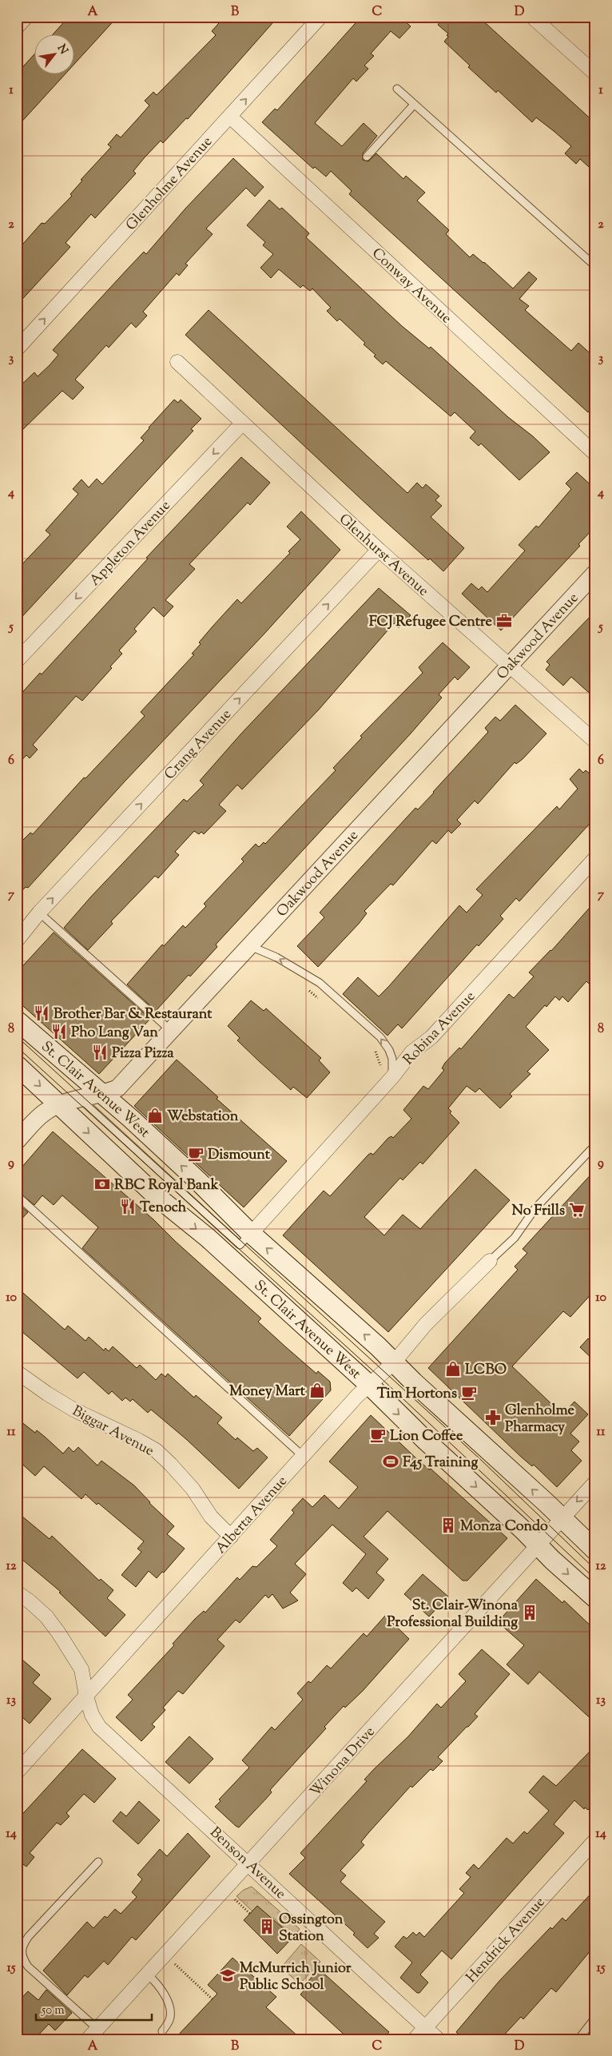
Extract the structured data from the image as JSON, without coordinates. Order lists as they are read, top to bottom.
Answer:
{
  "streets": {
    "main road": ["St. Clair Avenue West"],
    "street": [
      "Glenholme Avenue",
      "Conway Avenue",
      "Appleton Avenue",
      "Glenhurst Avenue",
      "Oakwood Avenue",
      "Crang Avenue",
      "Robina Avenue",
      "Biggar Avenue",
      "Alberta Avenue",
      "Winona Drive",
      "Benson Avenue",
      "Hendrick Avenue"
    ]
  },
  "crossings": [
    ["Glenholme Avenue", "Conway Avenue"],
    ["Appleton Avenue", "Glenhurst Avenue"],
    ["Glenhurst Avenue", "Oakwood Avenue"],
    ["Glenhurst Avenue", "Crang Avenue"],
    ["Oakwood Avenue", "St. Clair Avenue West"],
    ["Robina Avenue", "St. Clair Avenue West"],
    ["St. Clair Avenue West", "Alberta Avenue"],
    ["St. Clair Avenue West", "Winona Drive"],
    ["Biggar Avenue", "Alberta Avenue"],
    ["Alberta Avenue", "Benson Avenue"],
    ["Winona Drive", "Benson Avenue"],
    ["Benson Avenue", "Hendrick Avenue"]
  ],
  "one_way": ["Glenholme Avenue", "Appleton Avenue", "Crang Avenue"],
  "places": {
    "office": ["FCJ Refugee Centre"],
    "restaurant": [
      "Brother Bar & Restaurant",
      "Pho Lang Van",
      "Pizza Pizza",
      "Tenoch"
    ],
    "shop": ["Webstation", "LCBO", "Money Mart"],
    "cafe": ["Dismount", "Tim Hortons", "Lion Coffee"],
    "bank": ["RBC Royal Bank"],
    "supermarket": ["No Frills"],
    "pharmacy": ["Glenholme Pharmacy"],
    "sports": ["F45 Training"],
    "building": ["Monza Condo", "St. Clair-Winona Professional Building", "Ossington Station"],
    "school or university": ["McMurrich Junior Public School"]
  },
  "scale_bar": "50 m",
  "north": "top right",
  "grid": {
    "columns": [
      "A",
      "B",
      "C",
      "D"
    ],
    "rows": [
      "1",
      "2",
      "3",
      "4",
      "5",
      "6",
      "7",
      "8",
      "9",
      "10",
      "11",
      "12",
      "13",
      "14",
      "15"
    ]
  }
}
